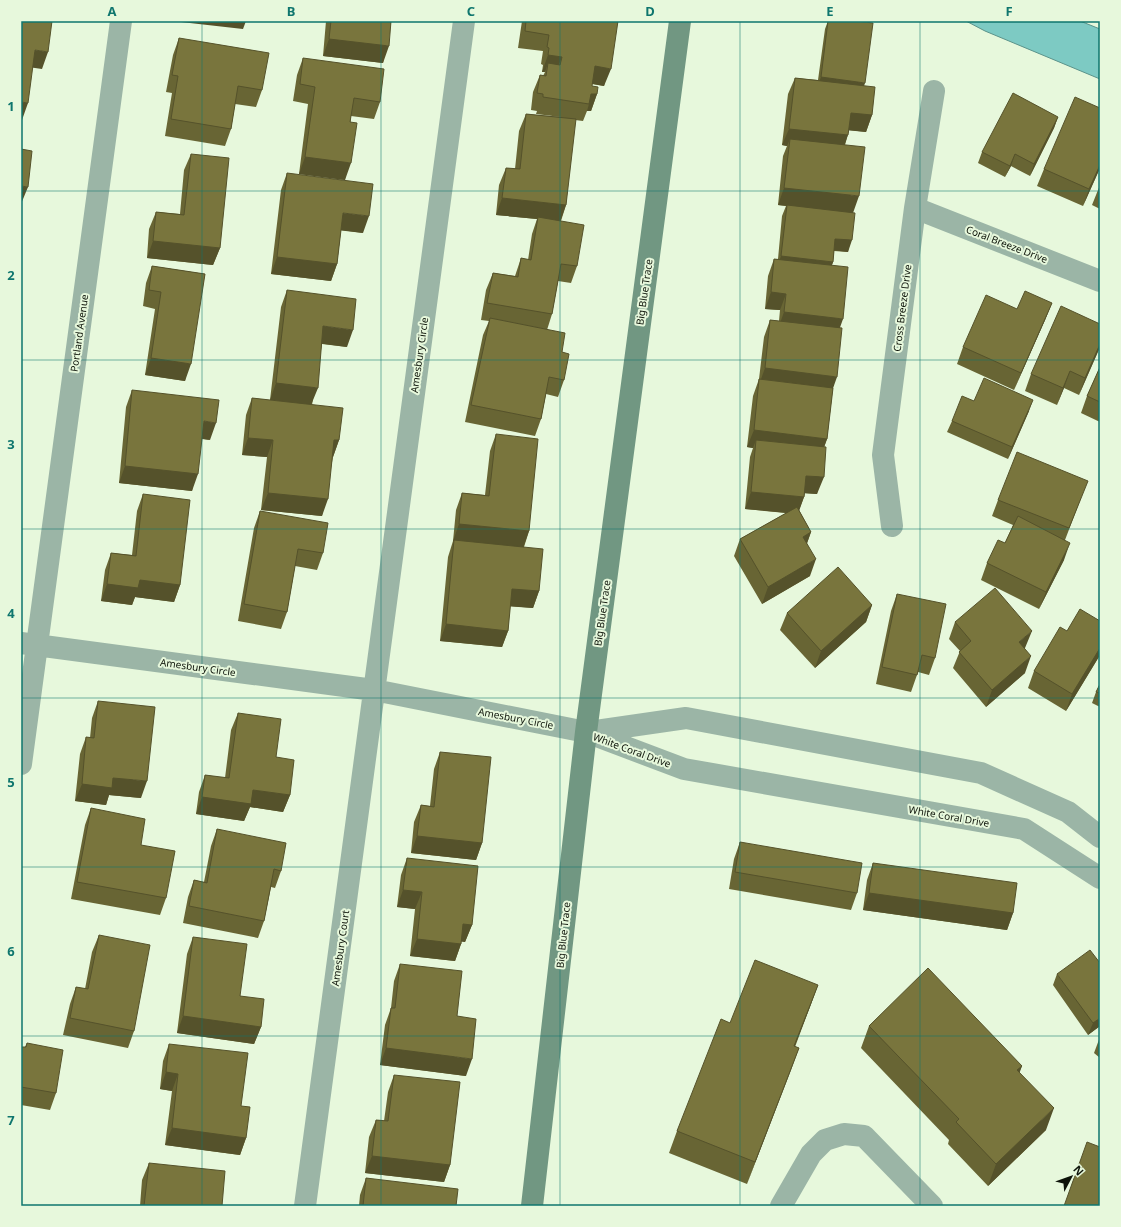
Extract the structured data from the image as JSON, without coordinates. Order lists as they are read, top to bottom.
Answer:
{
  "streets": {
    "street": [
      "Coral Breeze Drive",
      "Big Blue Trace",
      "Cross Breeze Drive",
      "Portland Avenue",
      "Amesbury Circle",
      "White Coral Drive",
      "Amesbury Court"
    ]
  },
  "crossings": [
    ["Coral Breeze Drive", "Cross Breeze Drive"],
    ["Big Blue Trace", "Amesbury Circle"],
    ["Big Blue Trace", "White Coral Drive"],
    ["Portland Avenue", "Amesbury Circle"],
    ["Amesbury Circle", "White Coral Drive"],
    ["Amesbury Circle", "Amesbury Court"]
  ],
  "north": "top right",
  "grid": {
    "columns": [
      "A",
      "B",
      "C",
      "D",
      "E",
      "F"
    ],
    "rows": [
      "1",
      "2",
      "3",
      "4",
      "5",
      "6",
      "7"
    ]
  }
}
